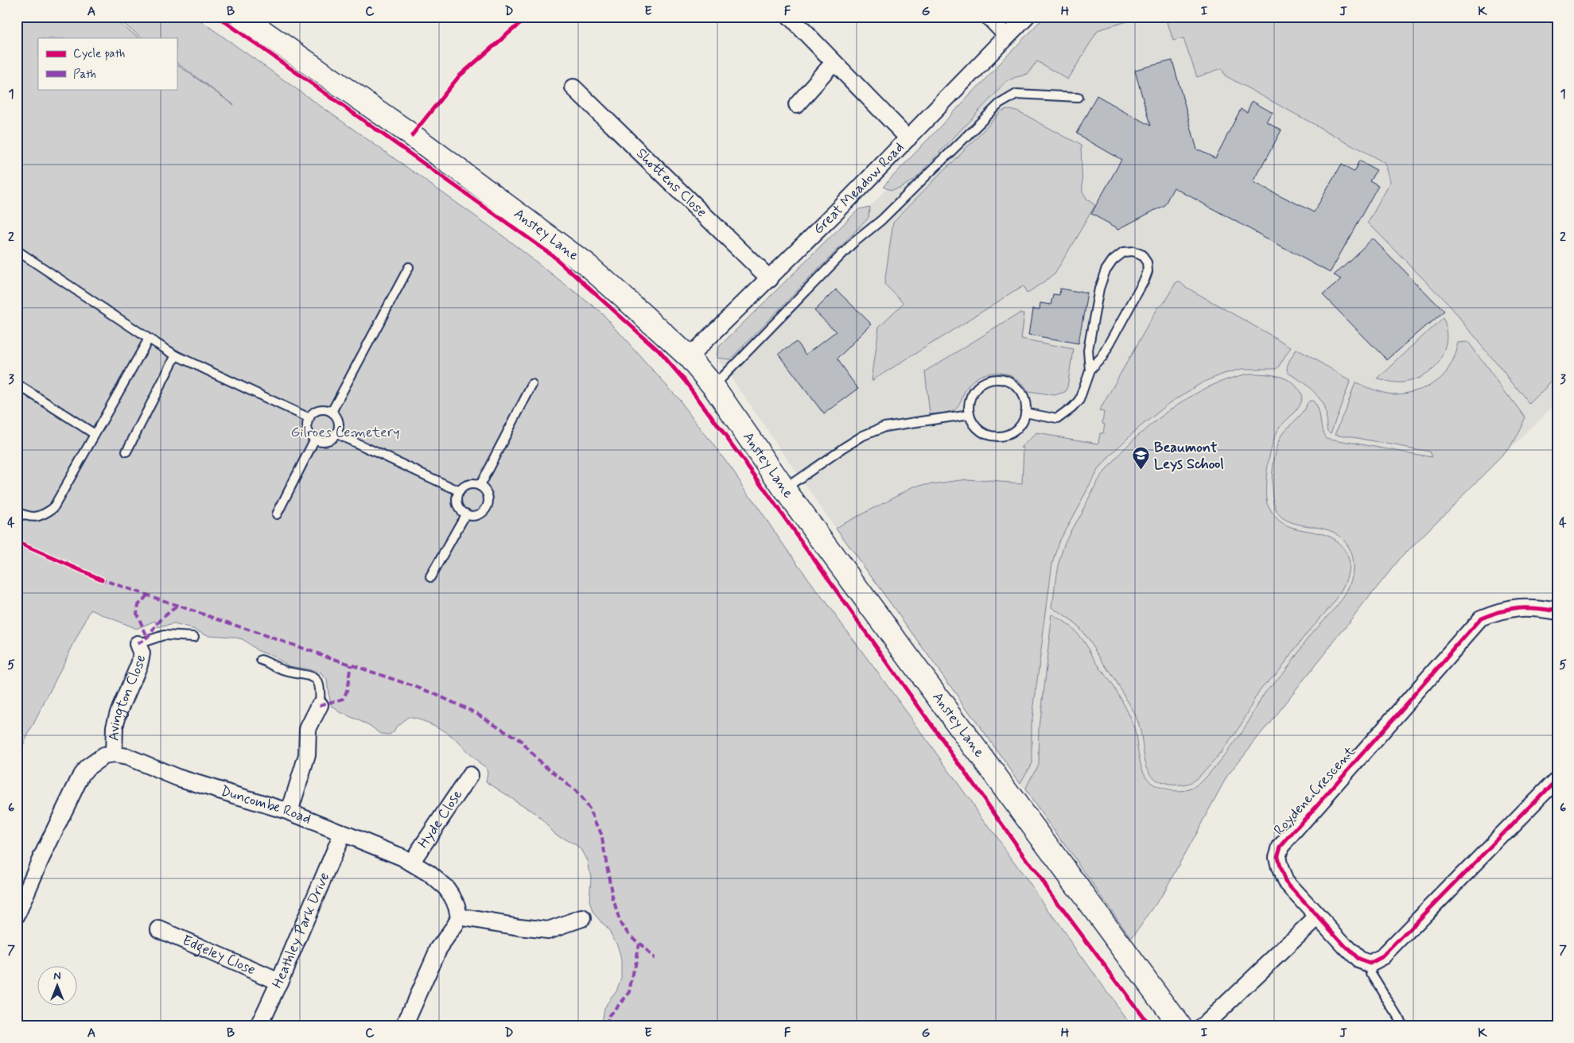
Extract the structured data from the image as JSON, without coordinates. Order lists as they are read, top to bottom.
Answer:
{
  "streets": {
    "main road": ["Anstey Lane"],
    "street": [
      "Shottens Close",
      "Great Meadow Road",
      "Avington Close",
      "Roydene Crescent",
      "Duncombe Road",
      "Hyde Close",
      "Heathley Park Drive",
      "Edgeley Close"
    ]
  },
  "crossings": [
    ["Shottens Close", "Great Meadow Road"],
    ["Great Meadow Road", "Anstey Lane"],
    ["Avington Close", "Duncombe Road"],
    ["Duncombe Road", "Hyde Close"],
    ["Duncombe Road", "Heathley Park Drive"],
    ["Heathley Park Drive", "Edgeley Close"]
  ],
  "parks": ["Gilroes Cemetery"],
  "places": {
    "school or university": ["Beaumont Leys School"]
  },
  "legend": ["Cycle path", "Path"],
  "north": "top",
  "grid": {
    "columns": [
      "A",
      "B",
      "C",
      "D",
      "E",
      "F",
      "G",
      "H",
      "I",
      "J",
      "K"
    ],
    "rows": [
      "1",
      "2",
      "3",
      "4",
      "5",
      "6",
      "7"
    ]
  }
}
